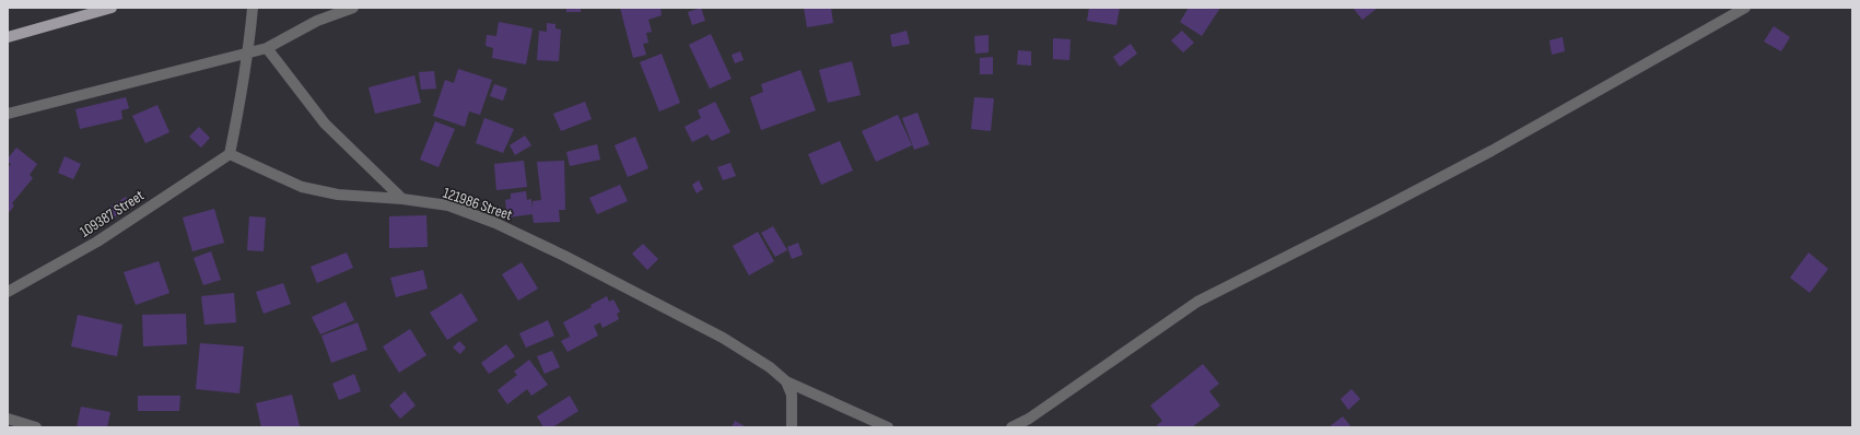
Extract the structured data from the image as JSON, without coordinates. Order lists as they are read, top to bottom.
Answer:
{
  "streets": {
    "street": ["121986 Street", "109387 Street"]
  },
  "crossings": [
    ["121986 Street", "109387 Street"]
  ]
}
